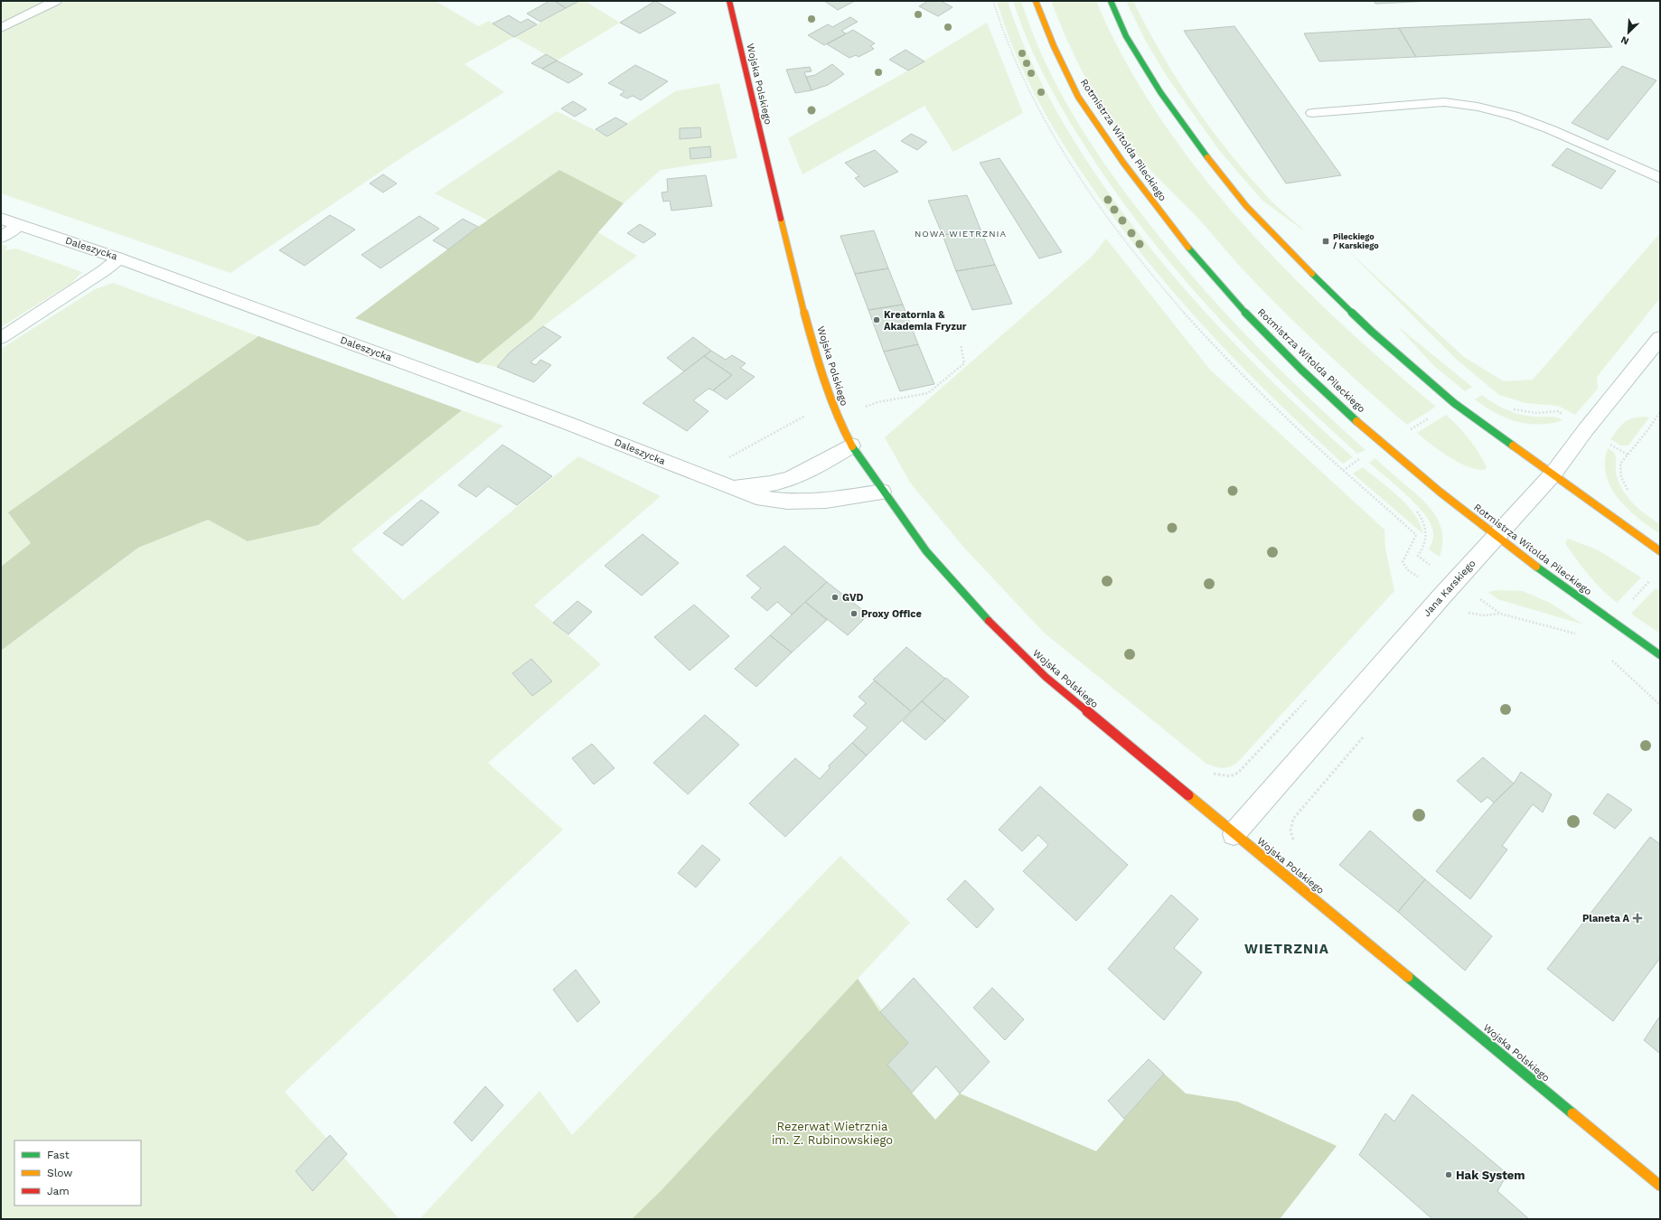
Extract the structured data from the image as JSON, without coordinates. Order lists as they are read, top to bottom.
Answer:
{
  "streets": {
    "main road": ["Wojska Polskiego", "Rotmistrza Witolda Pileckiego"],
    "street": ["Daleszycka", "Jana Karskiego"]
  },
  "crossings": [
    ["Wojska Polskiego", "Daleszycka"],
    ["Wojska Polskiego", "Jana Karskiego"],
    ["Rotmistrza Witolda Pileckiego", "Jana Karskiego"]
  ],
  "districts": ["NOWA WIETRZNIA", "WIETRZNIA"],
  "parks": ["Rezerwat Wietrznia im. Z. Rubinowskiego"],
  "places": {
    "transit": ["Pileckiego / Karskiego"],
    "other": [
      "Kreatornia & Akademia Fryzur",
      "GVD",
      "Proxy Office",
      "Hak System"
    ],
    "health": ["Planeta A"]
  },
  "legend": ["Fast", "Slow", "Jam"],
  "north": "bottom left"
}
